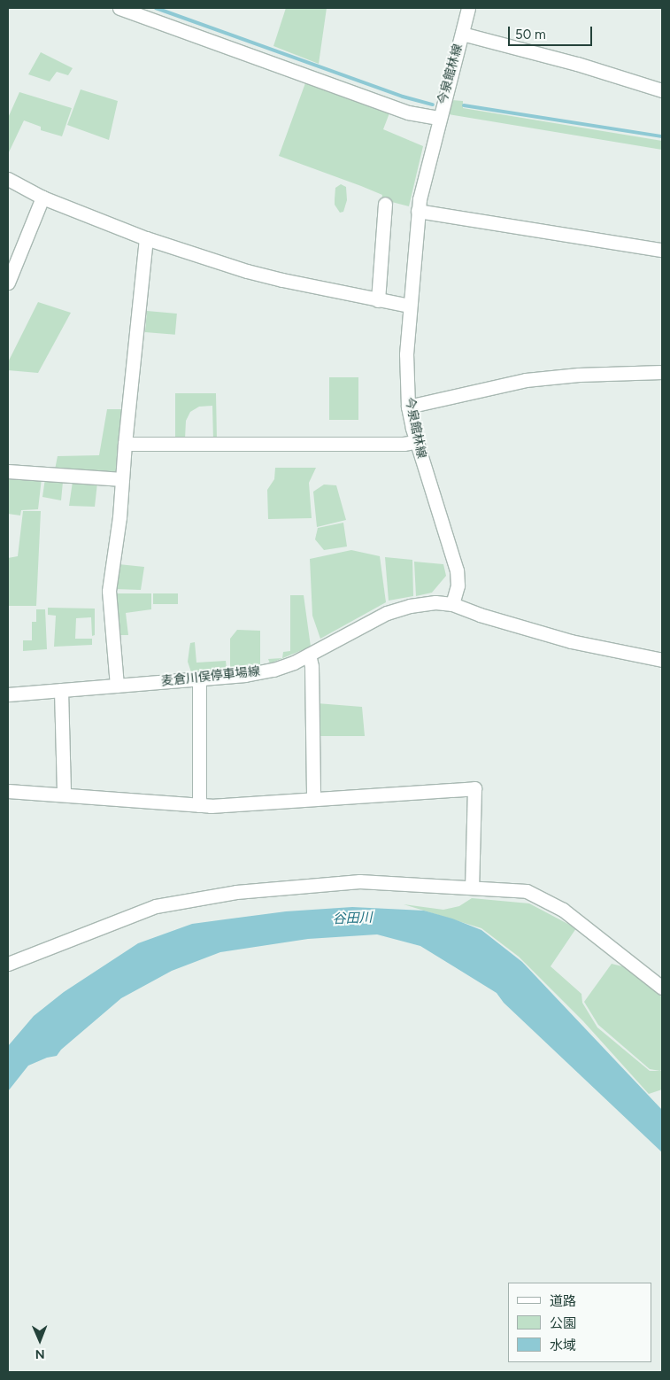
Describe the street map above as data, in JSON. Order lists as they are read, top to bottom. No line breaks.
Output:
{"streets":{"street":["今泉館林線","麦倉川俣停車場線"]},"crossings":[["今泉館林線","麦倉川俣停車場線"]],"water":["谷田川"],"legend":["道路","公園","水域"],"scale_bar":"50 m","north":"bottom"}
